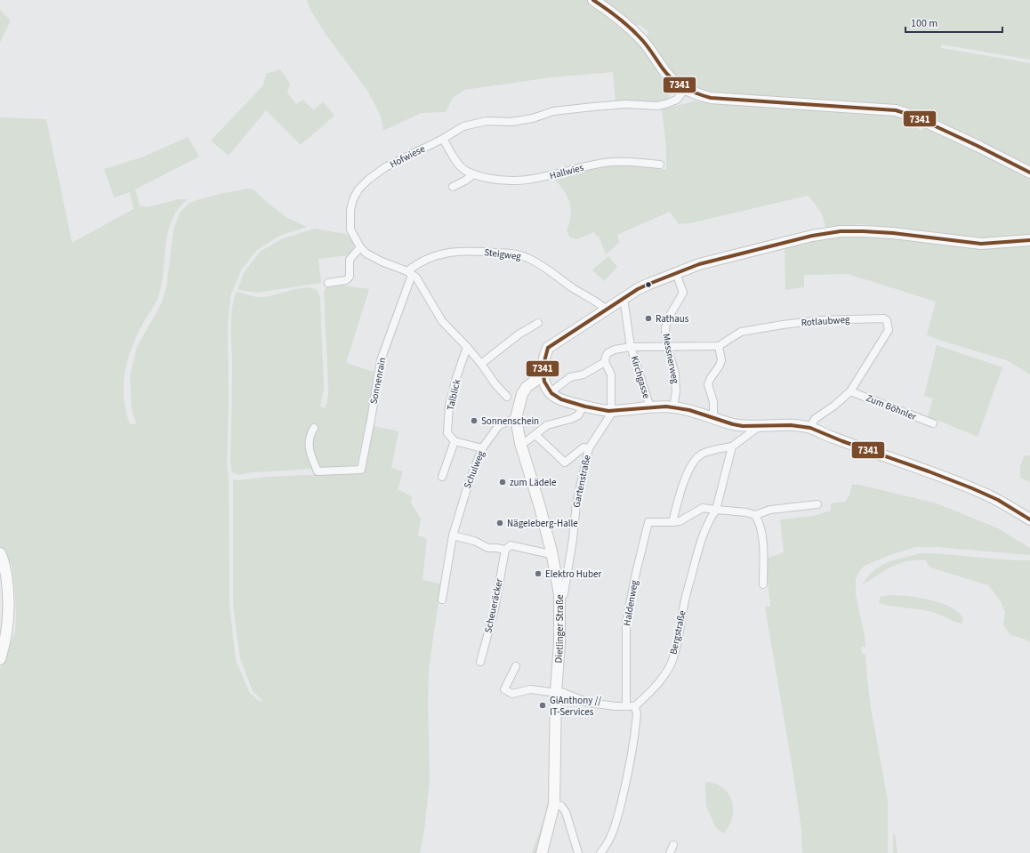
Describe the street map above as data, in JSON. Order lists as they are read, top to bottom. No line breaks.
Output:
{"streets":{"street":["Hofwiese","Hallwies","Steigweg","Rotlaubweg","Messnerweg","Kirchgasse","Sonnenrain","Talblick","Zum Böhnler","Schulweg","Gartenstraße","Haldenweg","Scheueräcker","Dietlinger Straße","Bergstraße"]},"crossings":[["Hofwiese","Hallwies"],["Hofwiese","Steigweg"],["Hofwiese","Sonnenrain"],["Steigweg","Sonnenrain"],["Rotlaubweg","Zum Böhnler"],["Schulweg","Dietlinger Straße"],["Gartenstraße","Dietlinger Straße"]],"places":["Rathaus","Sonnenschein","zum Lädele","Nägeleberg-Halle","Elektro Huber","GiAnthony // IT-Services"],"lines":["transit line 7341"],"scale_bar":"100 m"}
